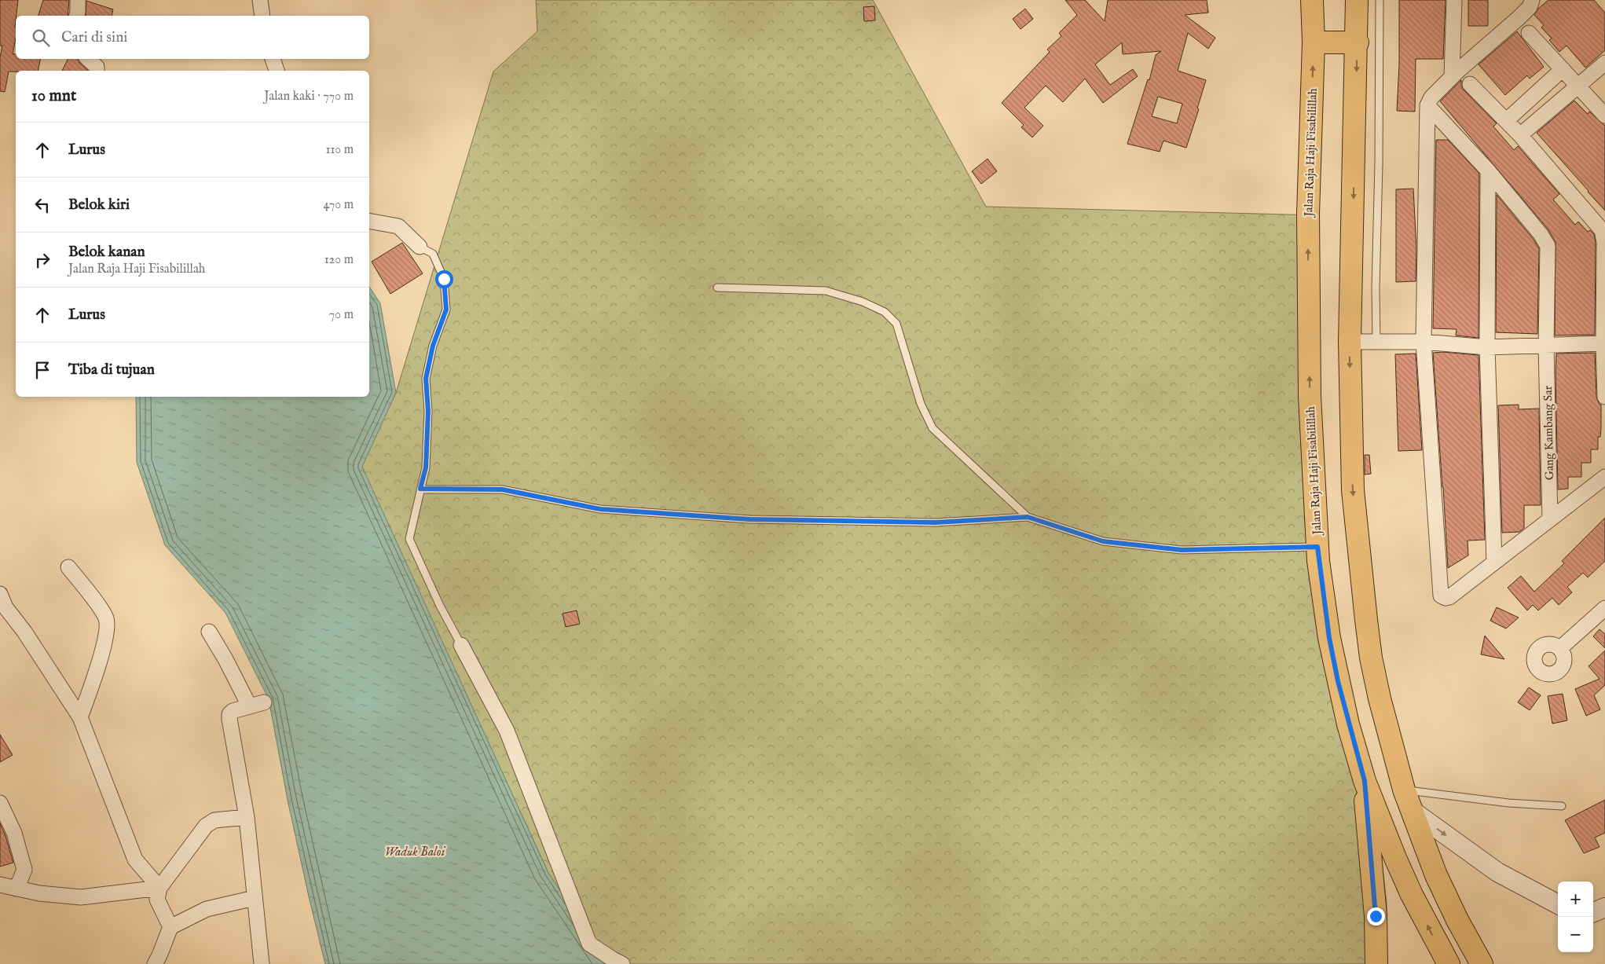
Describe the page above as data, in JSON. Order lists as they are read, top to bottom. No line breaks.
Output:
{"streets":{"main road":["Jalan Raja Haji Fisabilillah"],"street":["Gang Kambang Sar"]},"water":["Waduk Baloi"],"page":{"search":"Cari di sini","heading":["10 mnt","Jalan kaki · 770 m"],"list":[["Lurus","110 m"],["Belok kiri","470 m"],["Belok kanan","Jalan Raja Haji Fisabilillah","120 m"],["Lurus","70 m"],"Tiba di tujuan"],"map_buttons":["+","−"]}}
